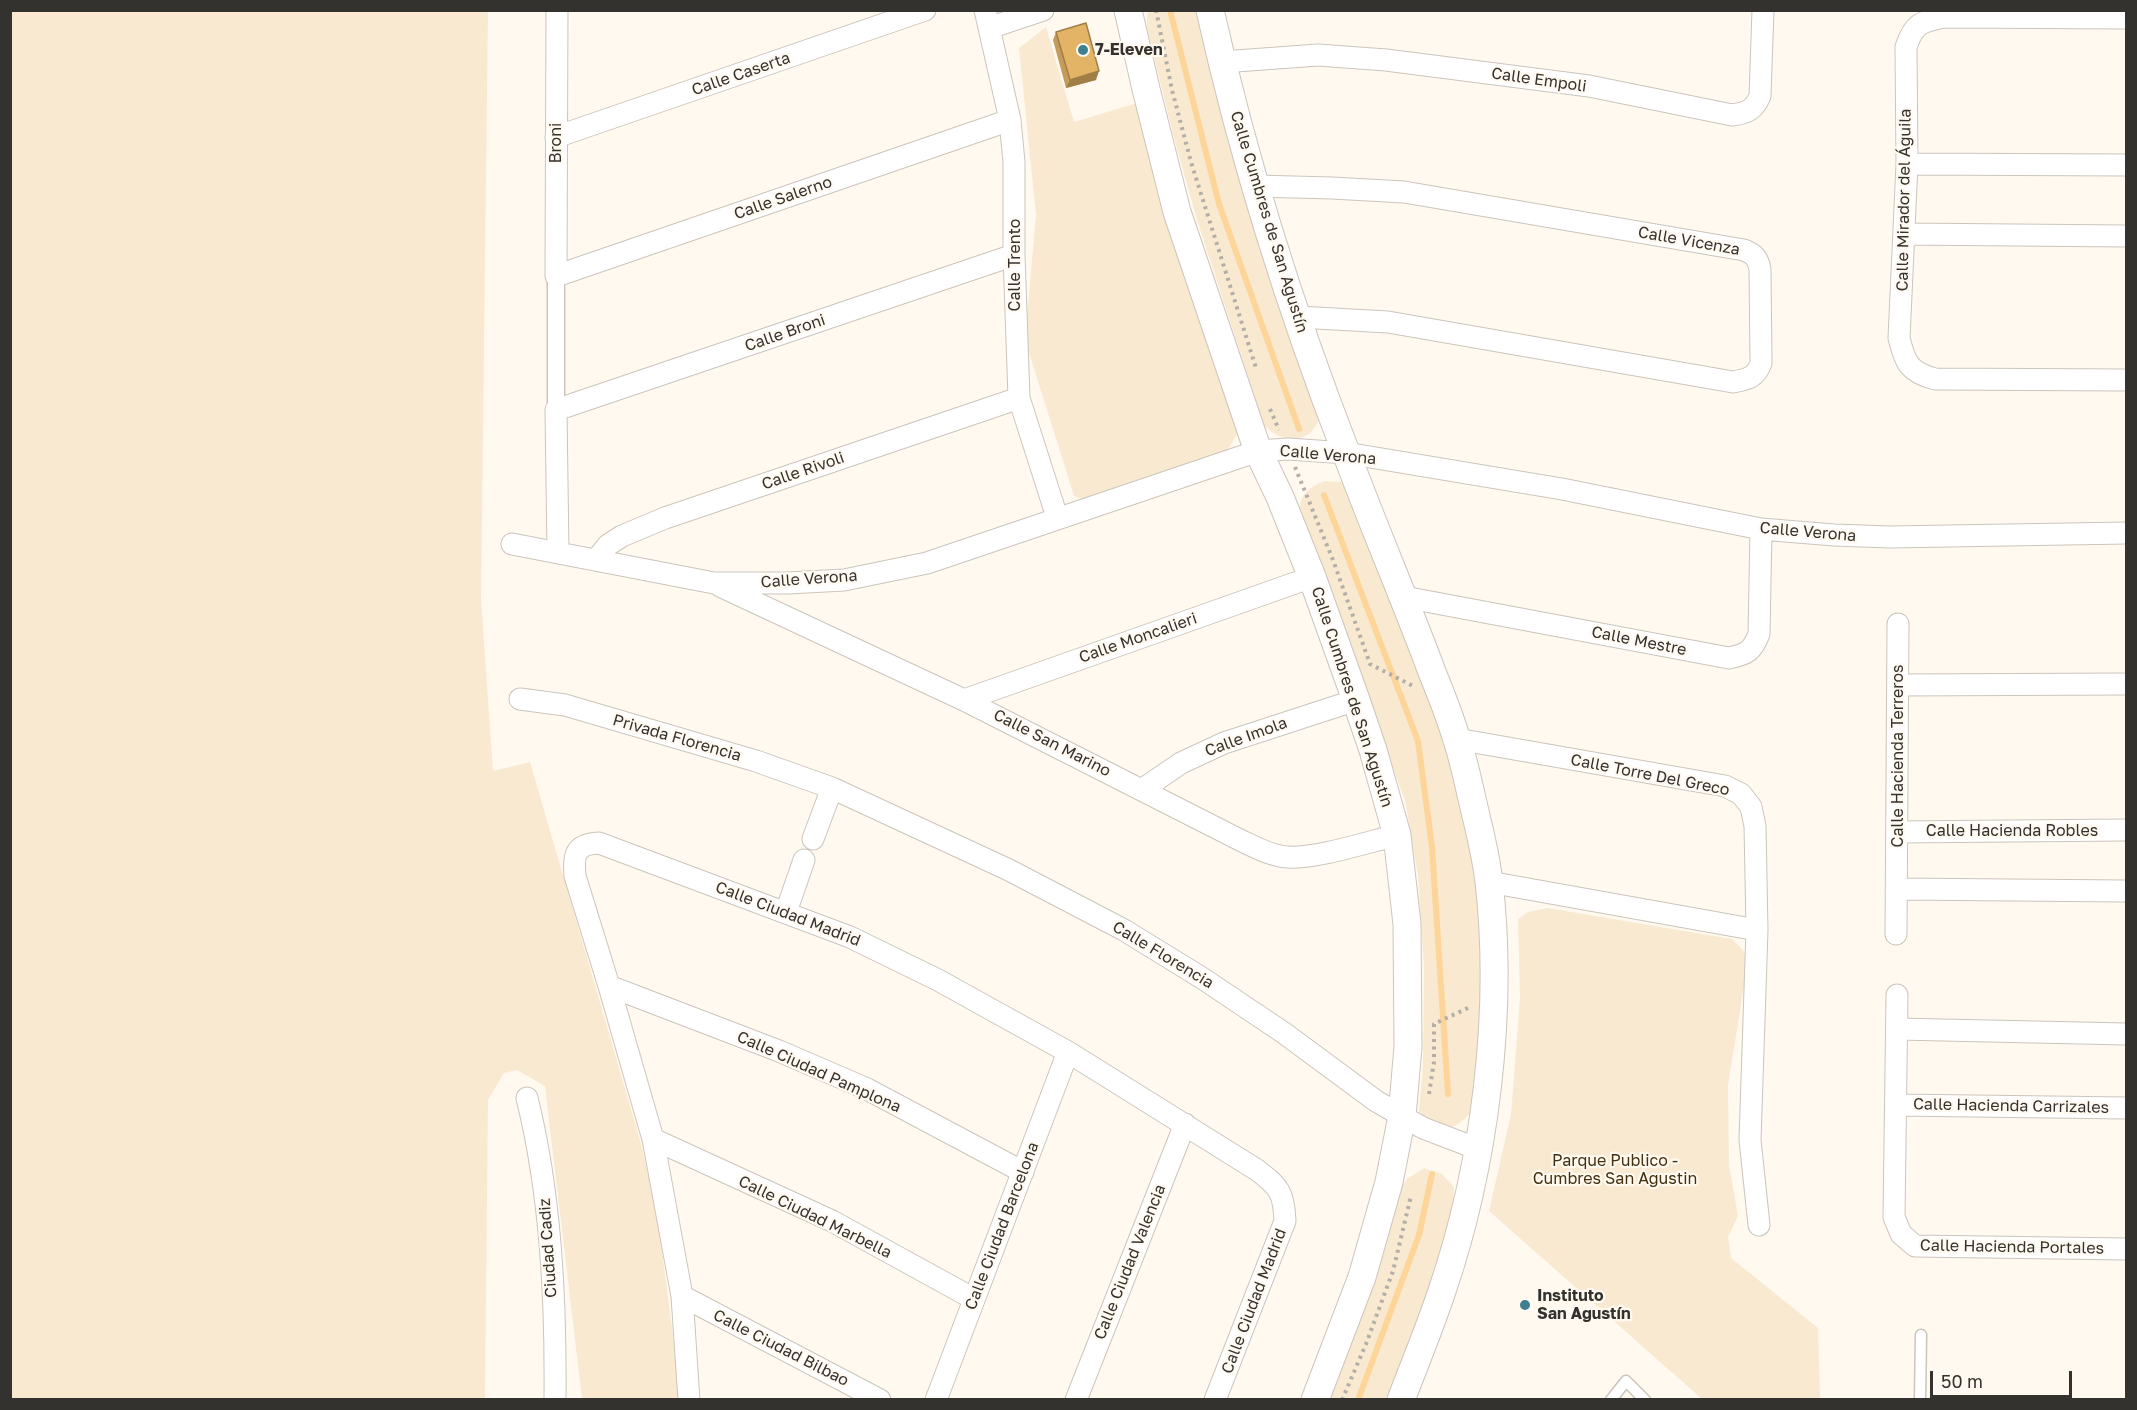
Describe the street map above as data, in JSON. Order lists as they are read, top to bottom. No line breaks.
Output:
{"streets":{"street":["Calle Caserta","Calle Empoli","Broni","Calle Salerno","Calle Mirador del Águila","Calle Cumbres de San Agustín","Calle Vicenza","Calle Trento","Calle Broni","Calle Verona","Calle Rivoli","Calle Moncalieri","Calle Mestre","Calle Imola","Privada Florencia","Calle San Marino","Calle Hacienda Terreros","Calle Torre Del Greco","Calle Hacienda Robles","Calle Ciudad Madrid","Calle Florencia","Calle Ciudad Pamplona","Calle Hacienda Carrizales","Calle Ciudad Marbella","Calle Ciudad Barcelona","Calle Hacienda Portales","Ciudad Cadiz","Calle Ciudad Valencia","Calle Ciudad Bilbao"]},"crossings":[["Calle Caserta","Broni"],["Calle Empoli","Calle Cumbres de San Agustín"],["Broni","Calle Salerno"],["Calle Salerno","Calle Trento"],["Calle Cumbres de San Agustín","Calle Vicenza"],["Calle Cumbres de San Agustín","Calle Verona"],["Calle Cumbres de San Agustín","Calle Moncalieri"],["Calle Cumbres de San Agustín","Calle Mestre"],["Calle Cumbres de San Agustín","Calle Imola"],["Calle Cumbres de San Agustín","Calle San Marino"],["Calle Cumbres de San Agustín","Calle Torre Del Greco"],["Calle Cumbres de San Agustín","Calle Florencia"],["Calle Trento","Calle Broni"],["Calle Trento","Calle Verona"],["Calle Trento","Calle Rivoli"],["Calle Verona","Calle Rivoli"],["Calle Verona","Calle Mestre"],["Calle Verona","Calle San Marino"],["Calle Moncalieri","Calle San Marino"],["Calle Imola","Calle San Marino"],["Privada Florencia","Calle Florencia"],["Calle Hacienda Terreros","Calle Hacienda Robles"],["Calle Ciudad Madrid","Calle Ciudad Pamplona"],["Calle Ciudad Madrid","Calle Ciudad Marbella"],["Calle Ciudad Madrid","Calle Ciudad Barcelona"],["Calle Ciudad Madrid","Calle Ciudad Valencia"],["Calle Ciudad Madrid","Calle Ciudad Bilbao"],["Calle Ciudad Pamplona","Calle Ciudad Barcelona"],["Calle Hacienda Carrizales","Calle Hacienda Portales"],["Calle Ciudad Marbella","Calle Ciudad Barcelona"]],"parks":["Parque Publico - Cumbres San Agustin"],"places":["7-Eleven","Instituto San Agustín"],"scale_bar":"50 m"}
